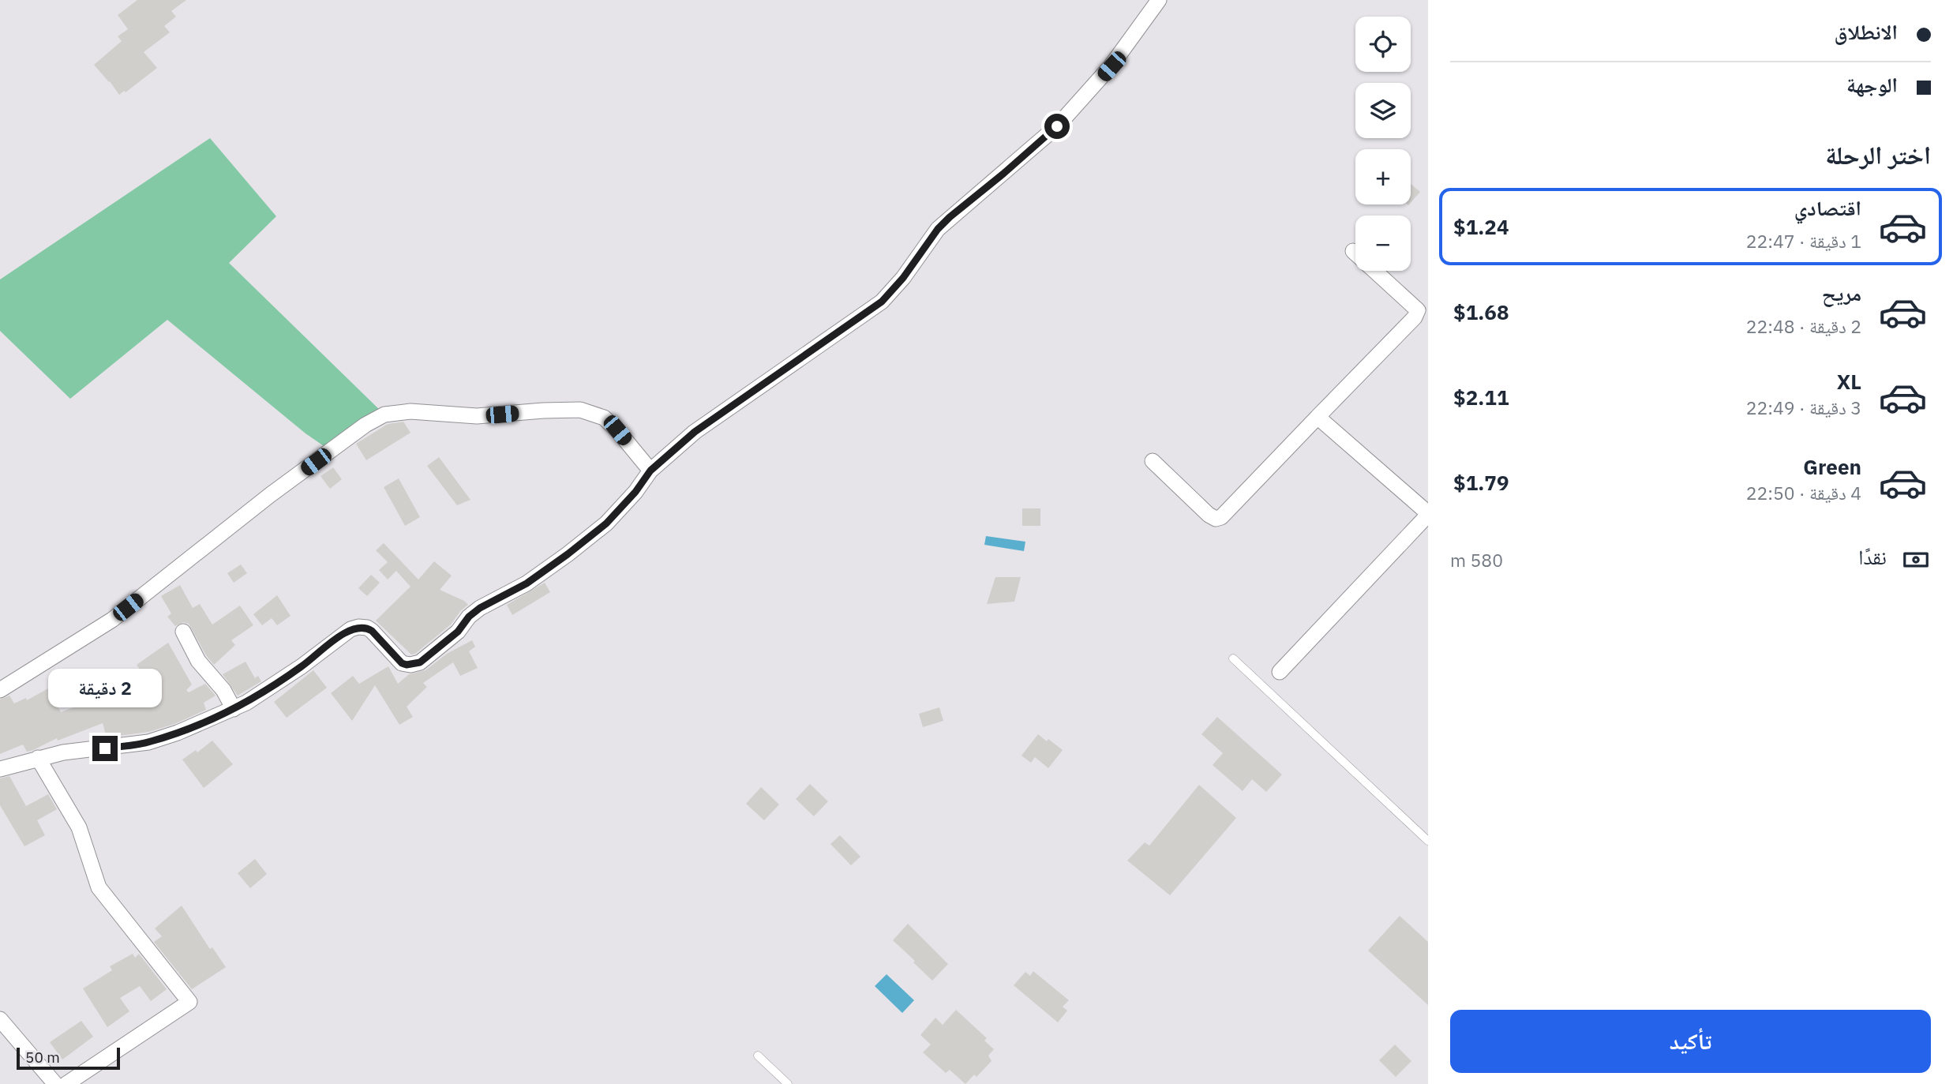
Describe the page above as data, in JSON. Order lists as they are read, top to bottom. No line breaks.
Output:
{"scale_bar":"50 m","page":{"banner":["الانطلاق","الوجهة"],"map_buttons":["+","−"],"heading":"اختر الرحلة","list":[{"name":"اقتصادي","note":"1 دقيقة · 22:47","value":"$1.24"},{"name":"مريح","note":"2 دقيقة · 22:48","value":"$1.68"},{"name":"XL","note":"3 دقيقة · 22:49","value":"$2.11"},{"name":"Green","note":"4 دقيقة · 22:50","value":"$1.79"}],"pay":["نقدًا","580 m"],"bubble":"2 دقيقة","buttons":"تأكيد","scale":"50 m"}}
